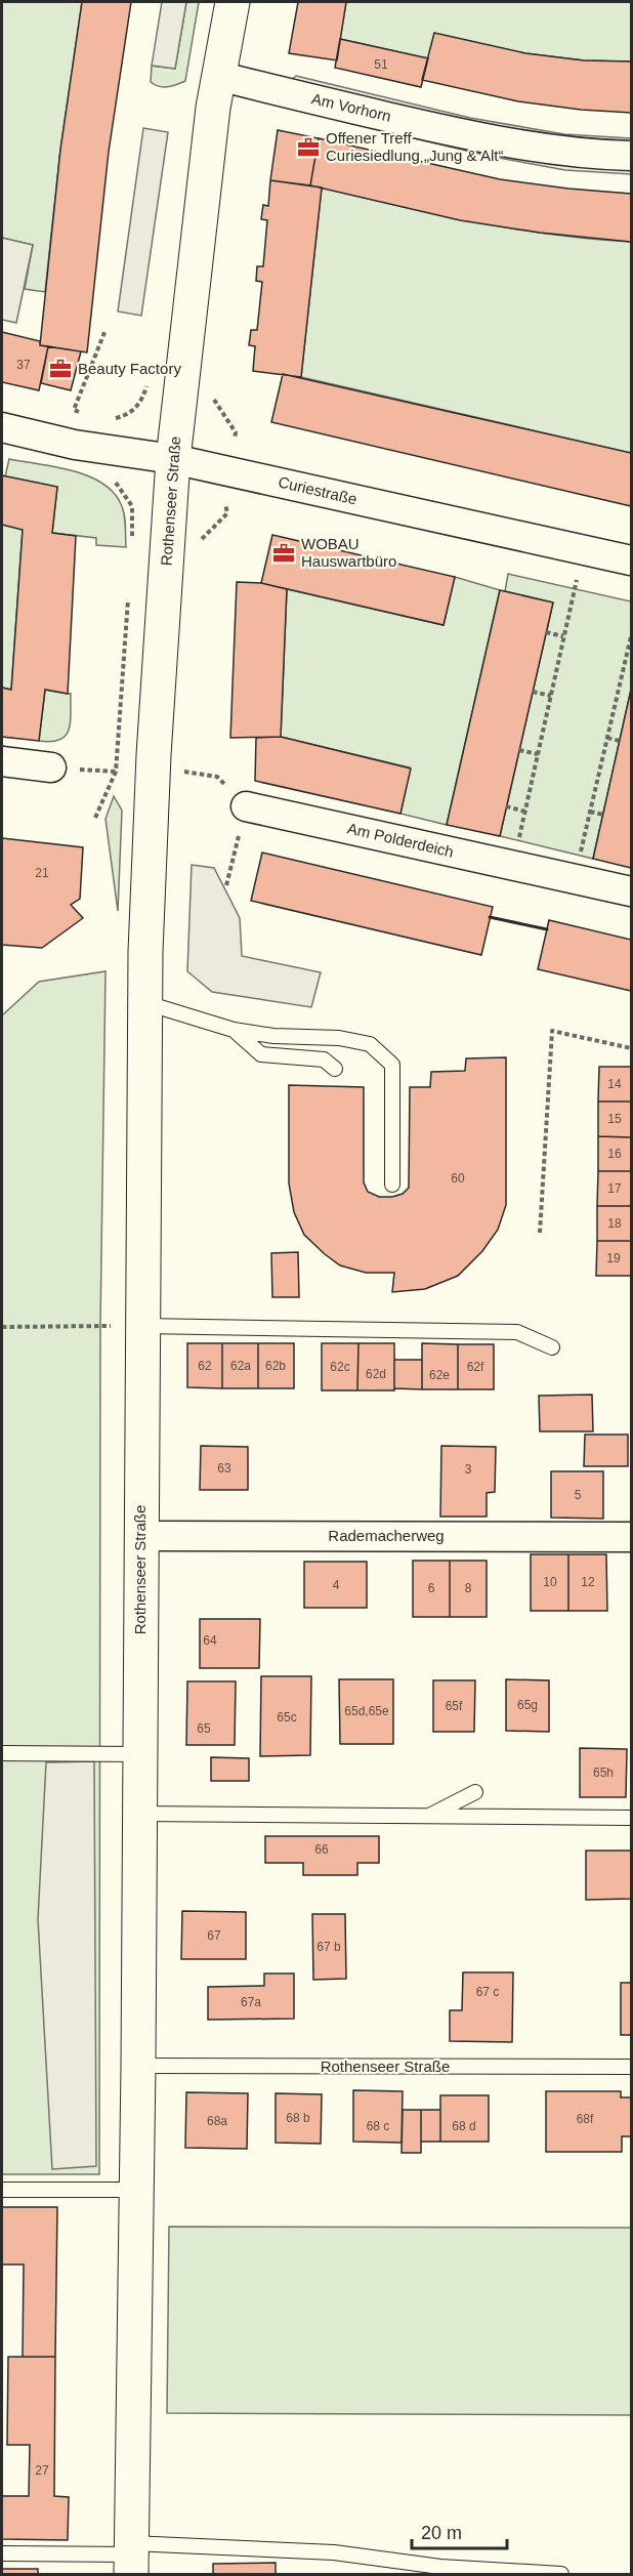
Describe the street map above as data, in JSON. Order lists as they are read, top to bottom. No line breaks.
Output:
{"streets":{"street":["Am Vorhorn","Curiestraße","Rothenseer Straße","Am Polderdeich","Rademacherweg"]},"crossings":[["Am Vorhorn","Rothenseer Straße"],["Curiestraße","Rothenseer Straße"],["Rothenseer Straße","Rademacherweg"]],"places":{"office":["Offener Treff Curiesiedlung „Jung & Alt“","Beauty Factory","WOBAU Hauswartbüro"]},"house_numbers":["51","37","21","14","15","16","60","17","18","19","62","62a","62b","62c","62f","62d","62e","63","3","5","10","12","4","6","8","64","65g","65f","65d,65e","65c","65","65h","66","67","67 b","67 c","67a","68 b","68f","68a","68 c","68 d","27"],"scale_bar":"20 m"}
